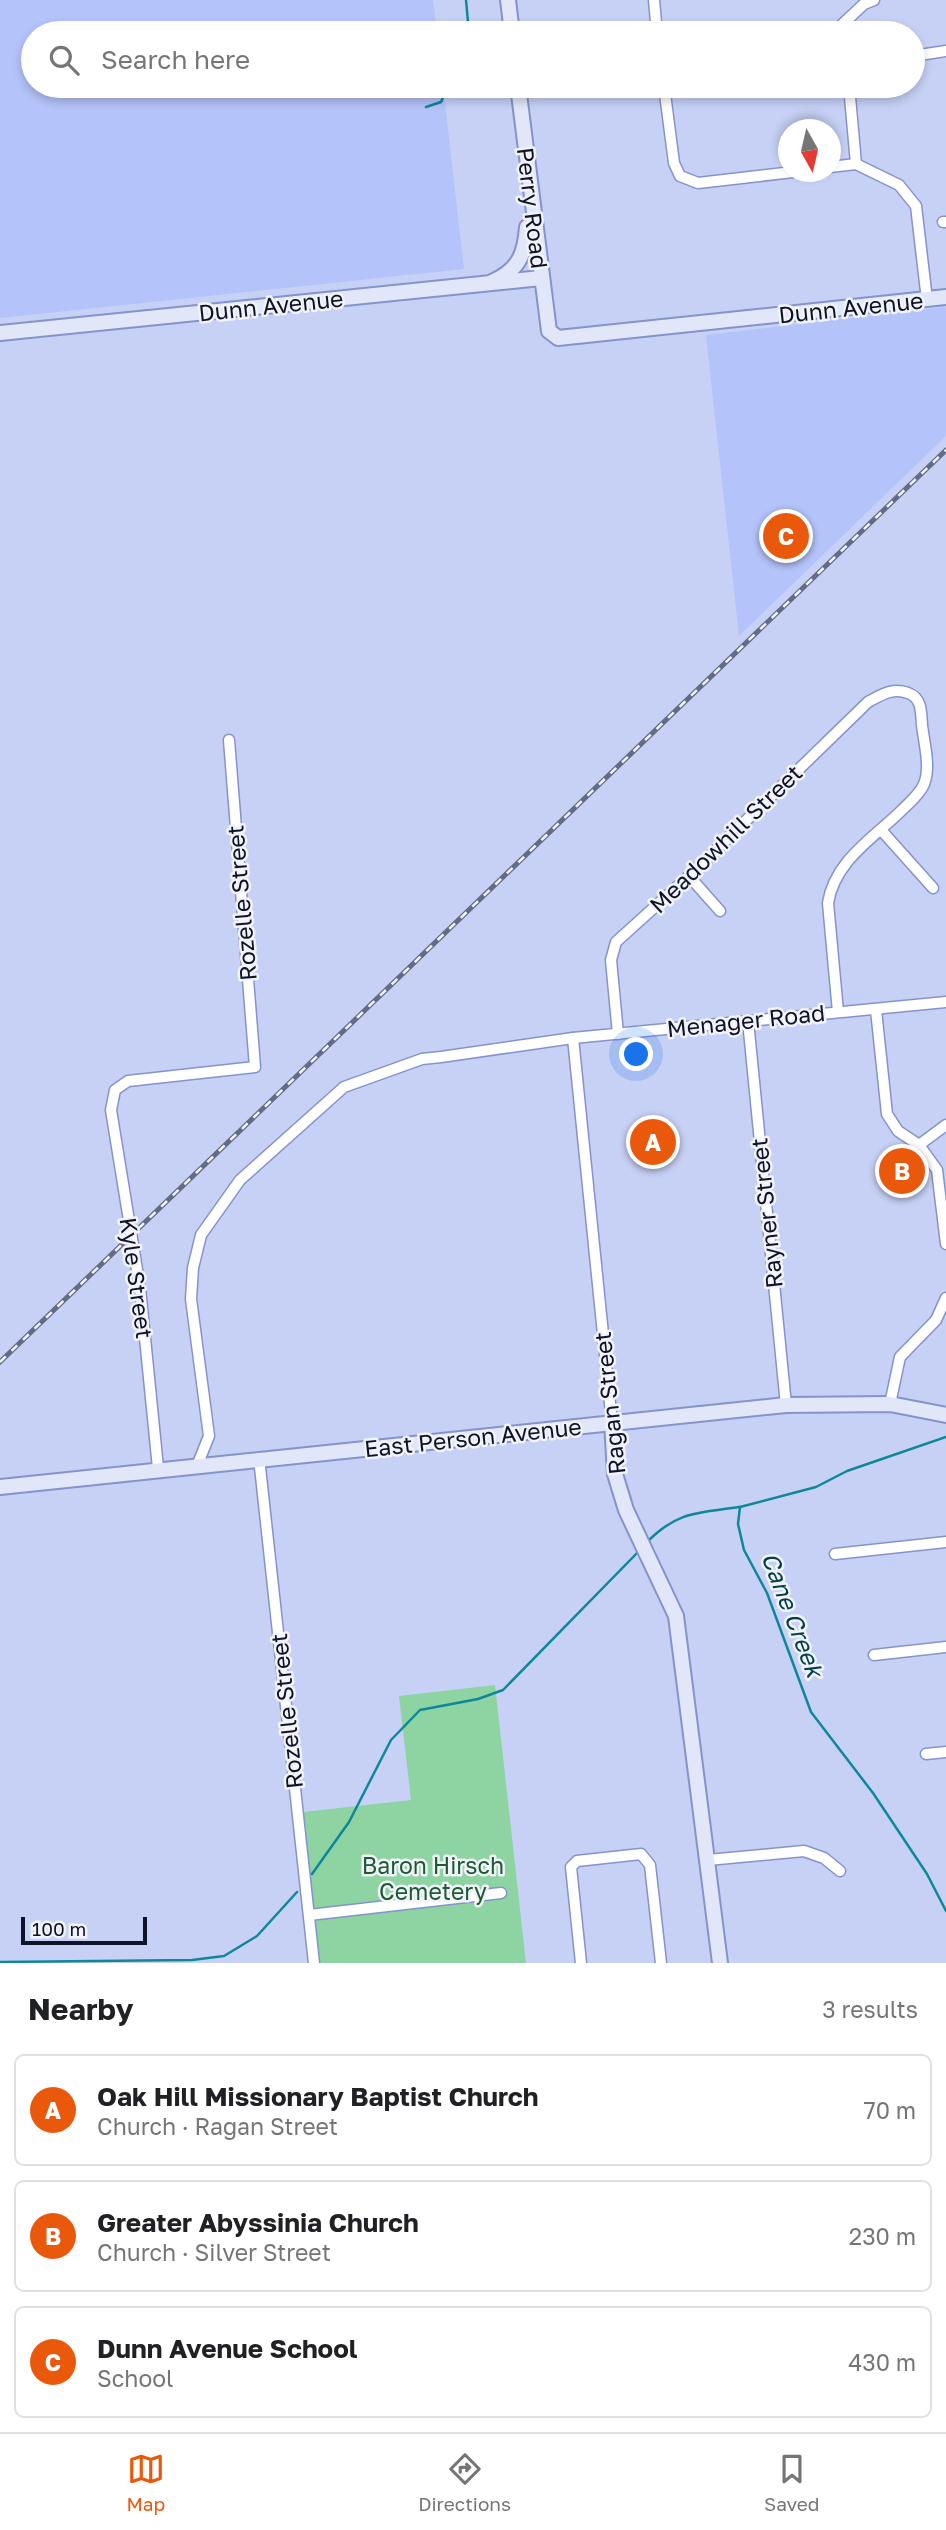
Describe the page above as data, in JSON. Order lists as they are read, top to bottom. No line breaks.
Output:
{"streets":{"main road":["Perry Road","Dunn Avenue","Ragan Street","East Person Avenue"],"street":["Meadowhill Street","Rozelle Street","Menager Road","Rayner Street","Kyle Street"]},"crossings":[["Perry Road","Dunn Avenue"],["Meadowhill Street","Menager Road"],["Rozelle Street","Kyle Street"],["Rozelle Street","East Person Avenue"],["Menager Road","Rayner Street"],["Menager Road","Ragan Street"],["Menager Road","East Person Avenue"],["Rayner Street","East Person Avenue"],["Kyle Street","East Person Avenue"],["Ragan Street","East Person Avenue"]],"water":["Cane Creek"],"parks":["Baron Hirsch Cemetery"],"scale_bar":"100 m","north":"bottom","page":{"search":"Search here","pins":["C","A","B"],"scale":"100 m","heading":["Nearby","3 results"],"list":[{"mark":"A","name":"Oak Hill Missionary Baptist Church","note":"Church · Ragan Street","value":"70 m"},{"mark":"B","name":"Greater Abyssinia Church","note":"Church · Silver Street","value":"230 m"},{"mark":"C","name":"Dunn Avenue School","note":"School","value":"430 m"}],"nav":["Map","Directions","Saved"]}}
